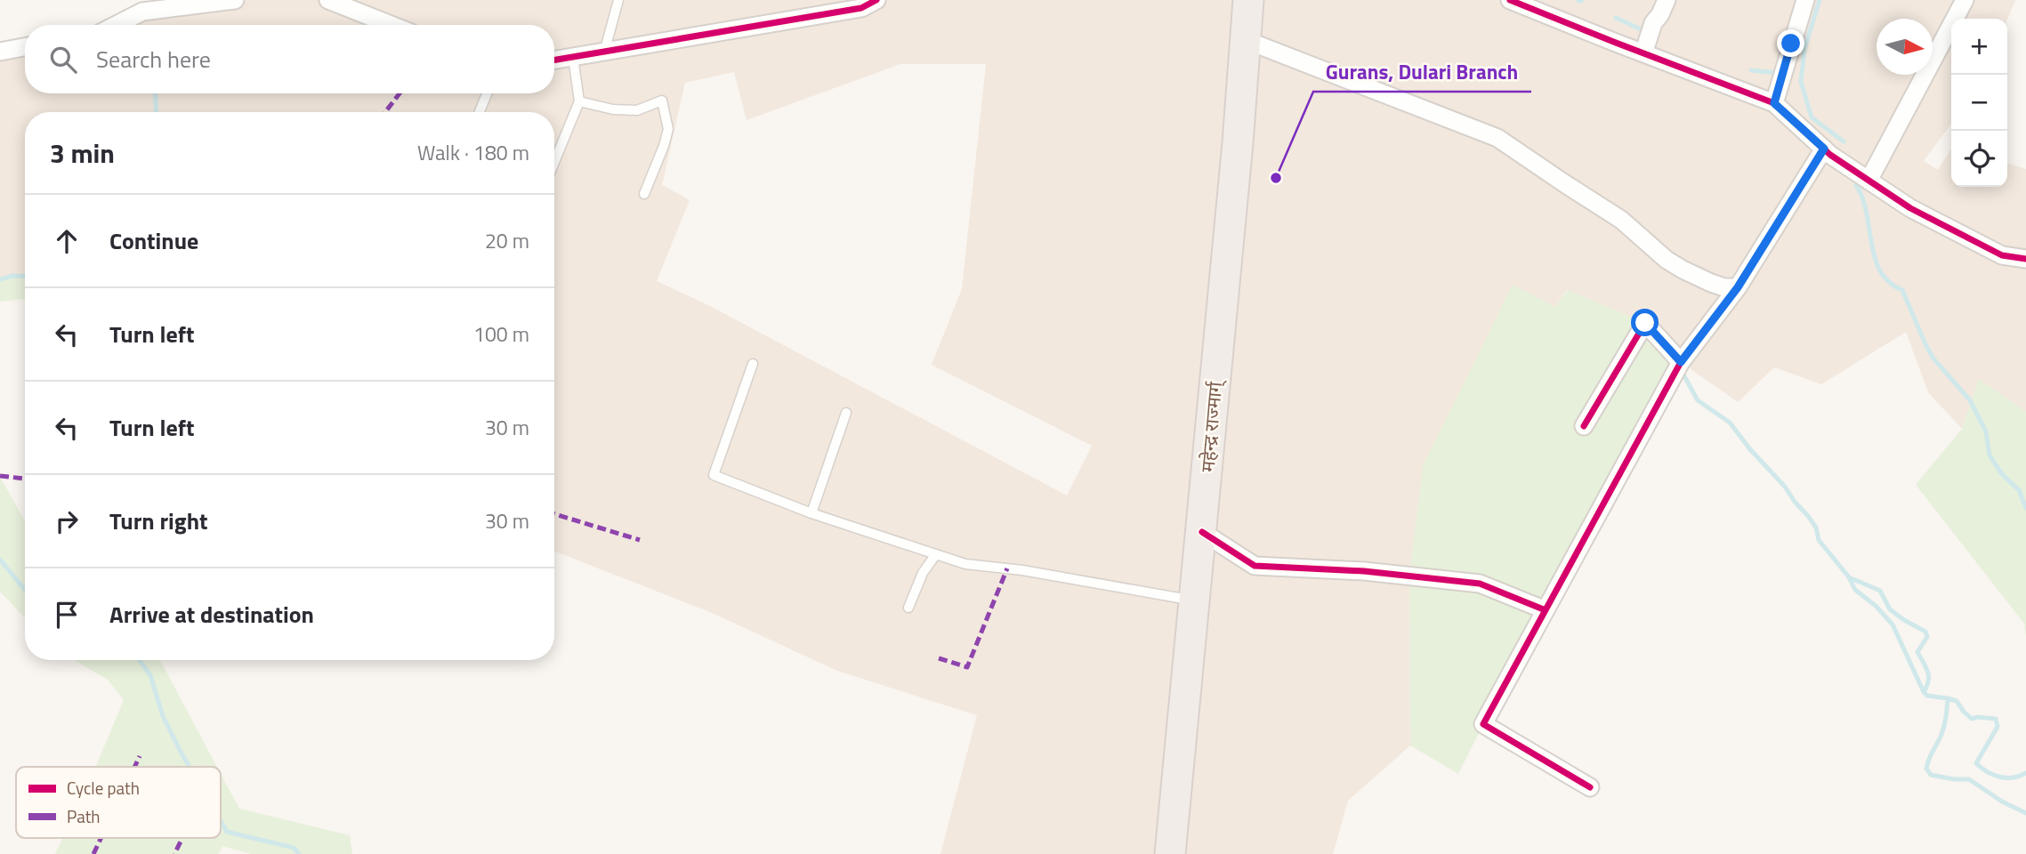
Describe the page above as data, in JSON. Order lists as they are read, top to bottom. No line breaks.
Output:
{"streets":{"highway":["महेन्द्र राज्मार्ग्"]},"places":["Gurans, Dulari Branch"],"legend":["Cycle path","Path"],"north":"right","page":{"map_buttons":["+","−"],"search":"Search here","heading":["3 min","Walk · 180 m"],"list":[["Continue","20 m"],["Turn left","100 m"],["Turn left","30 m"],["Turn right","30 m"],"Arrive at destination"]}}
